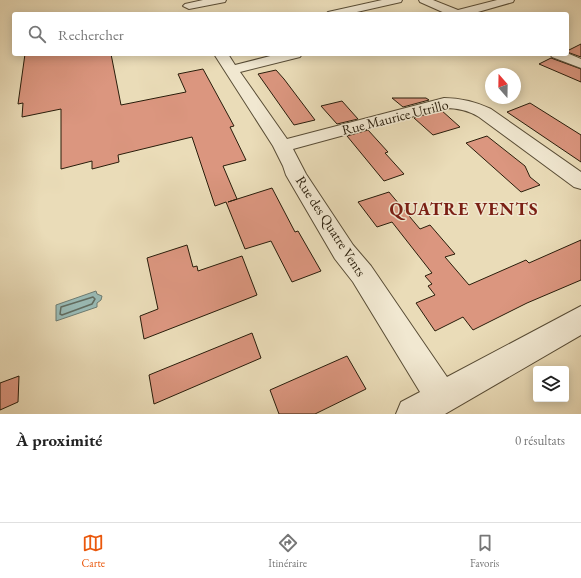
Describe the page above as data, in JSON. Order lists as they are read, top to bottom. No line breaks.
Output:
{"streets":{"street":["Rue Maurice Utrillo","Rue des Quatre Vents"]},"crossings":[["Rue Maurice Utrillo","Rue des Quatre Vents"]],"districts":["QUATRE VENTS"],"north":"top","page":{"search":"Rechercher","heading":["À proximité","0 résultats"],"nav":["Carte","Itinéraire","Favoris"]}}
